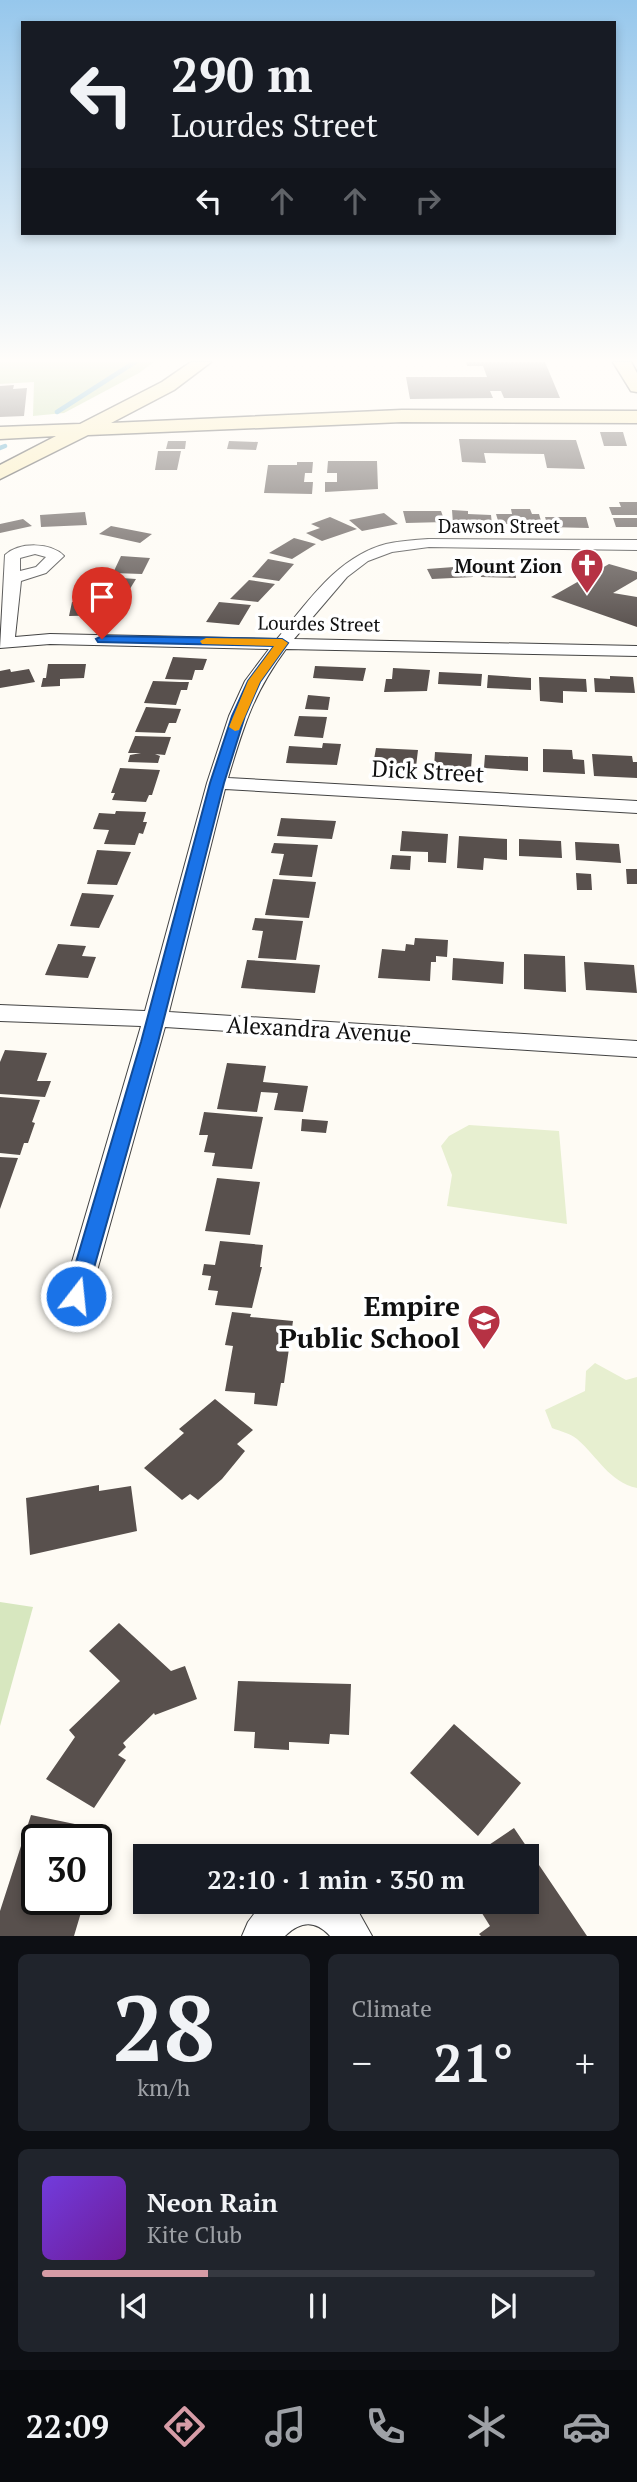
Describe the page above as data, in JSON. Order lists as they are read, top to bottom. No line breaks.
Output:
{"streets":{"street":["Dawson Street","Lourdes Street","Dick Street","Alexandra Avenue"]},"places":{"church":["Mount Zion"],"school or university":["Empire Public School"]},"page":{"turn":["290 m","Lourdes Street"],"limit":"30","trip":"22:10 · 1 min · 350 m","tile":[["28","km/h"],"Climate"],"heat":["−","21°","+"],"song":["Neon Rain","Kite Club"],"tabs":"22:09"}}
